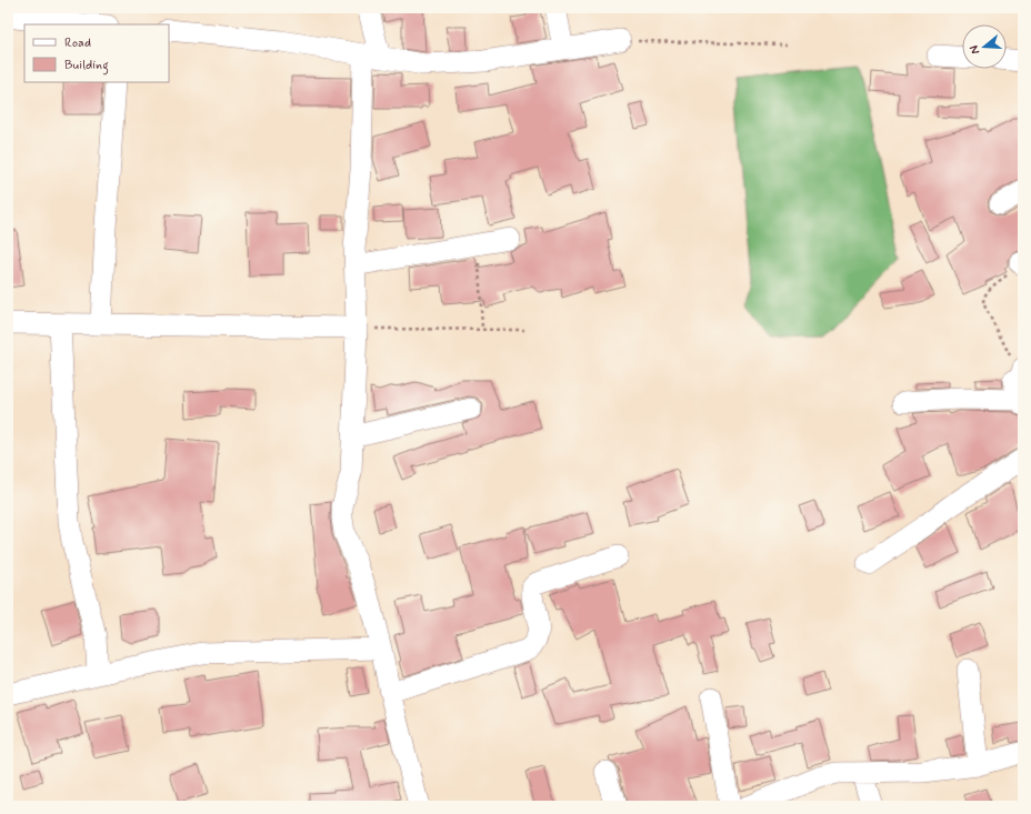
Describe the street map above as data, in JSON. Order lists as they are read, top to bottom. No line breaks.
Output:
{"legend":["Road","Building"],"north":"left"}
